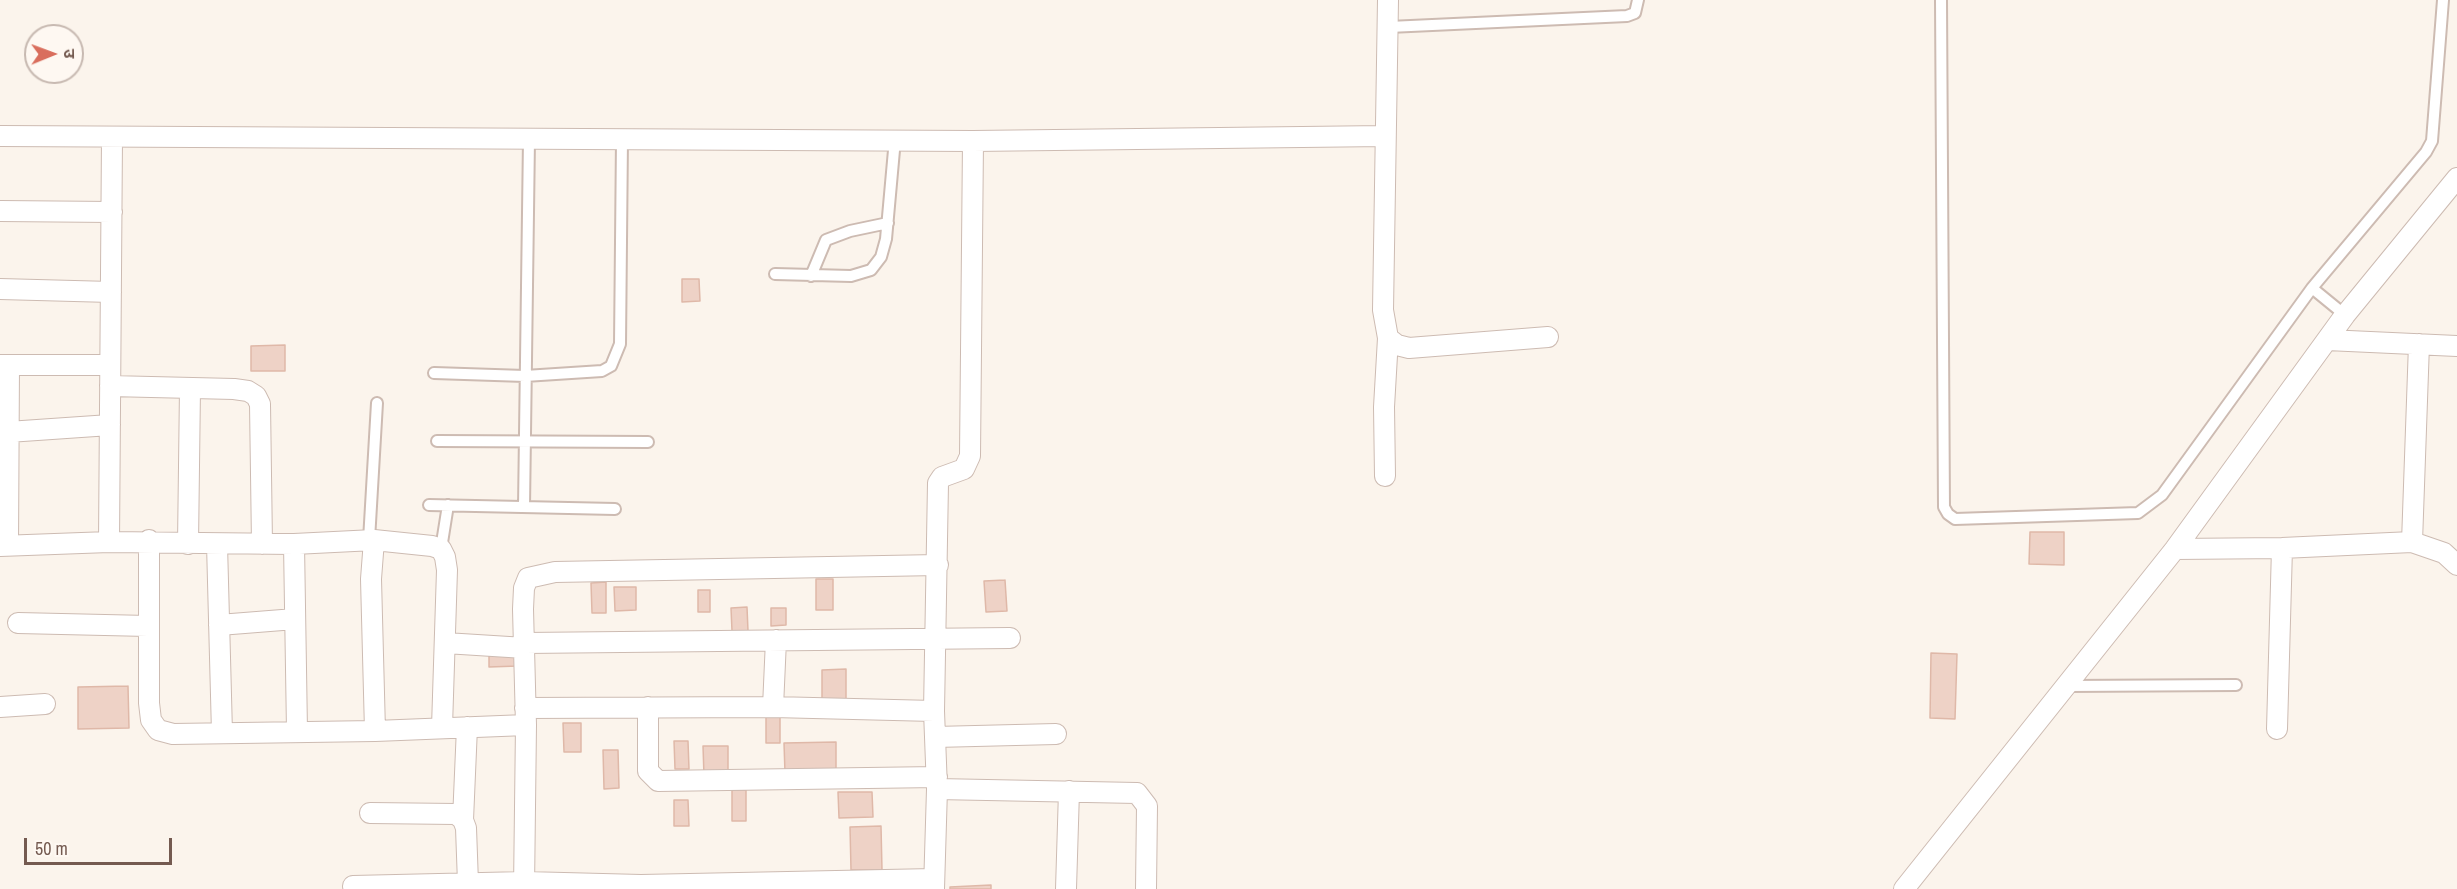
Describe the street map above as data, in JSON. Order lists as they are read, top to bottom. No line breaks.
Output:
{"scale_bar":"50 m","north":"right"}
